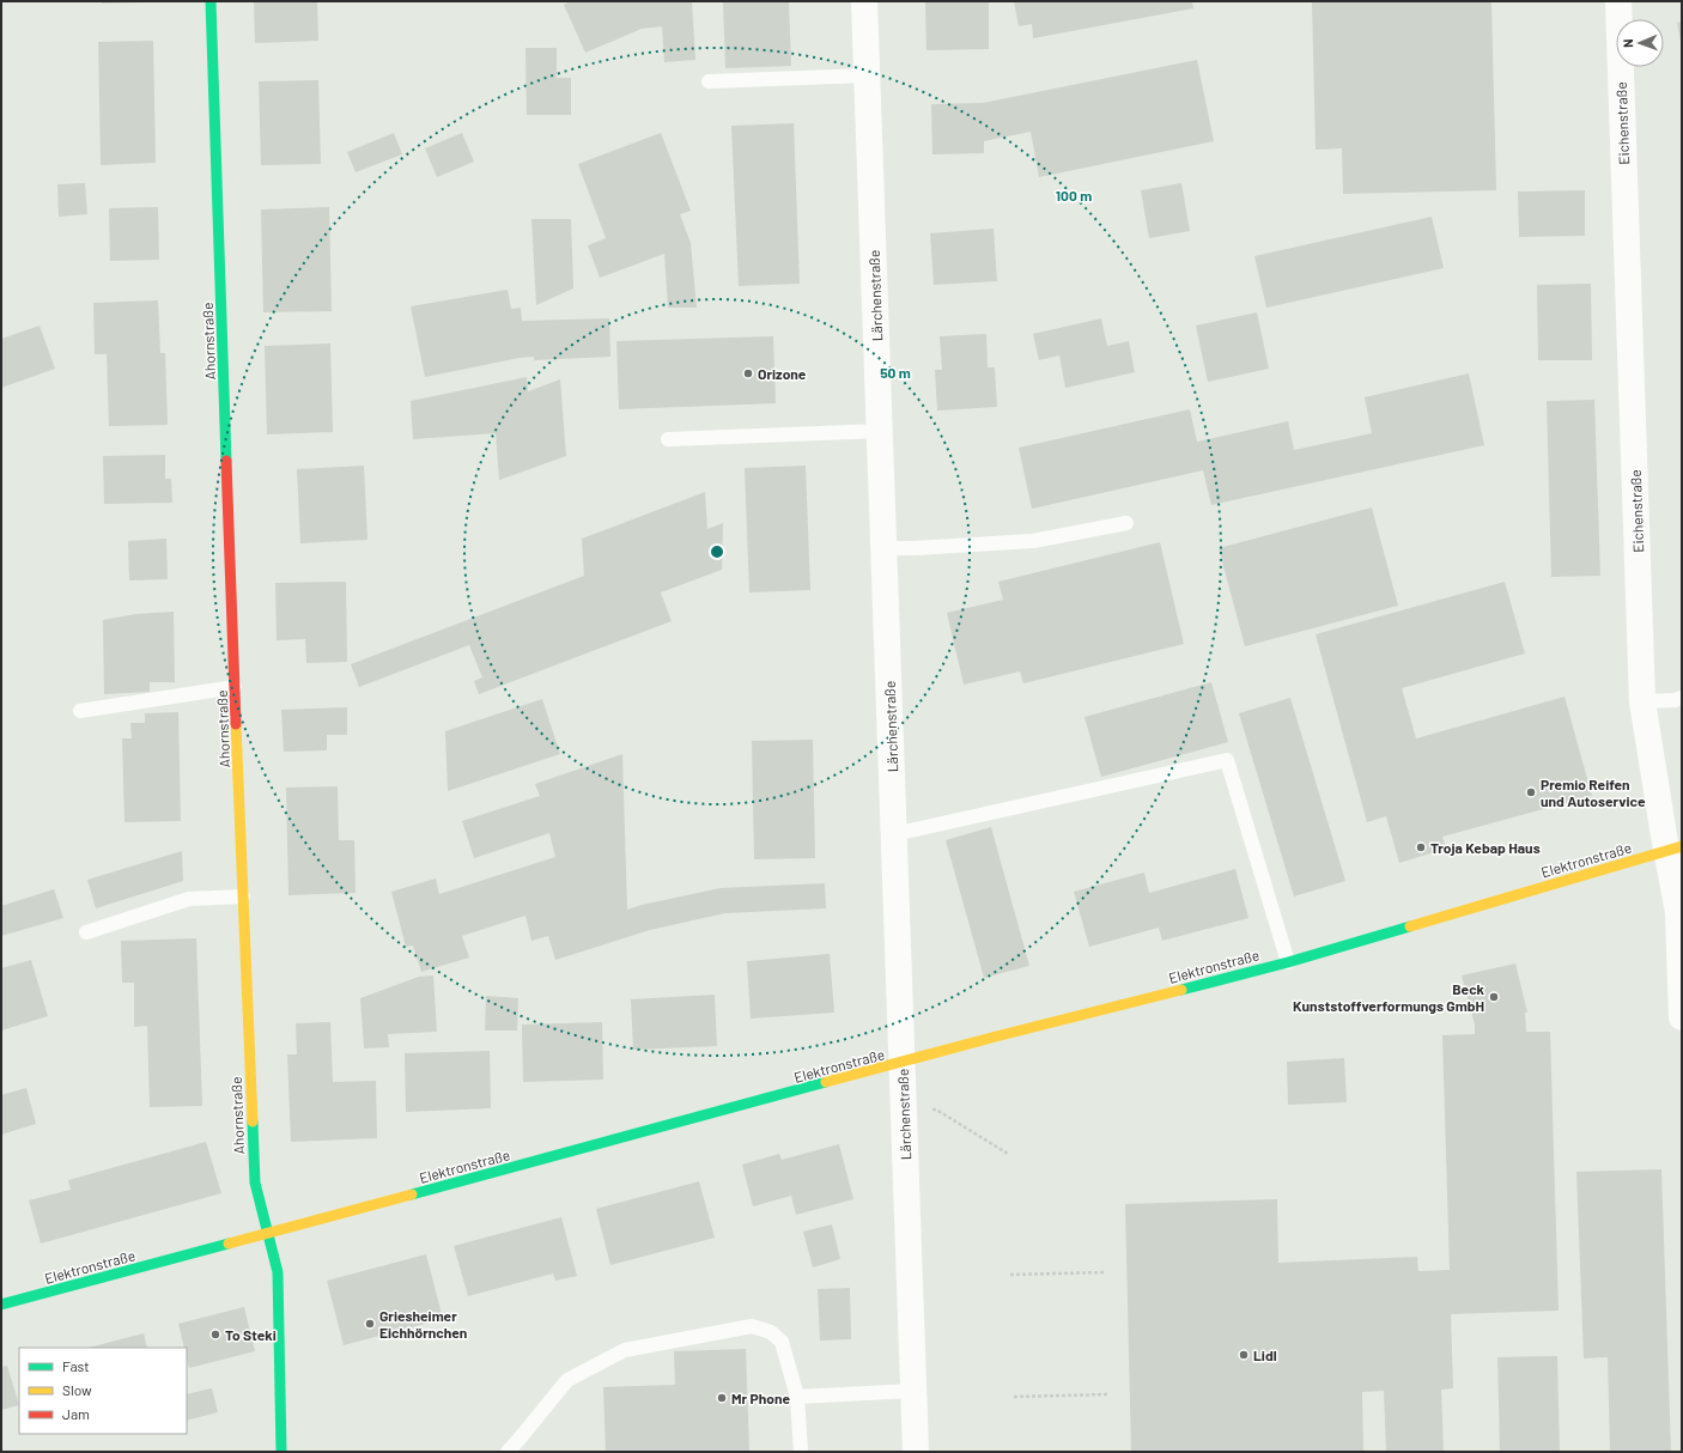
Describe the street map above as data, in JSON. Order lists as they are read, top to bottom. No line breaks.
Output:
{"streets":{"street":["Eichenstraße","Lärchenstraße","Ahornstraße","Elektronstraße"]},"crossings":[["Eichenstraße","Elektronstraße"],["Lärchenstraße","Elektronstraße"],["Ahornstraße","Elektronstraße"]],"places":["Orizone","Premio Reifen und Autoservice","Troja Kebap Haus","Beck Kunststoffverformungs GmbH","Griesheimer Eichhörnchen","To Steki","Lidl","Mr Phone"],"legend":["Fast","Slow","Jam"],"north":"left","rings":["100 m","50 m"]}
